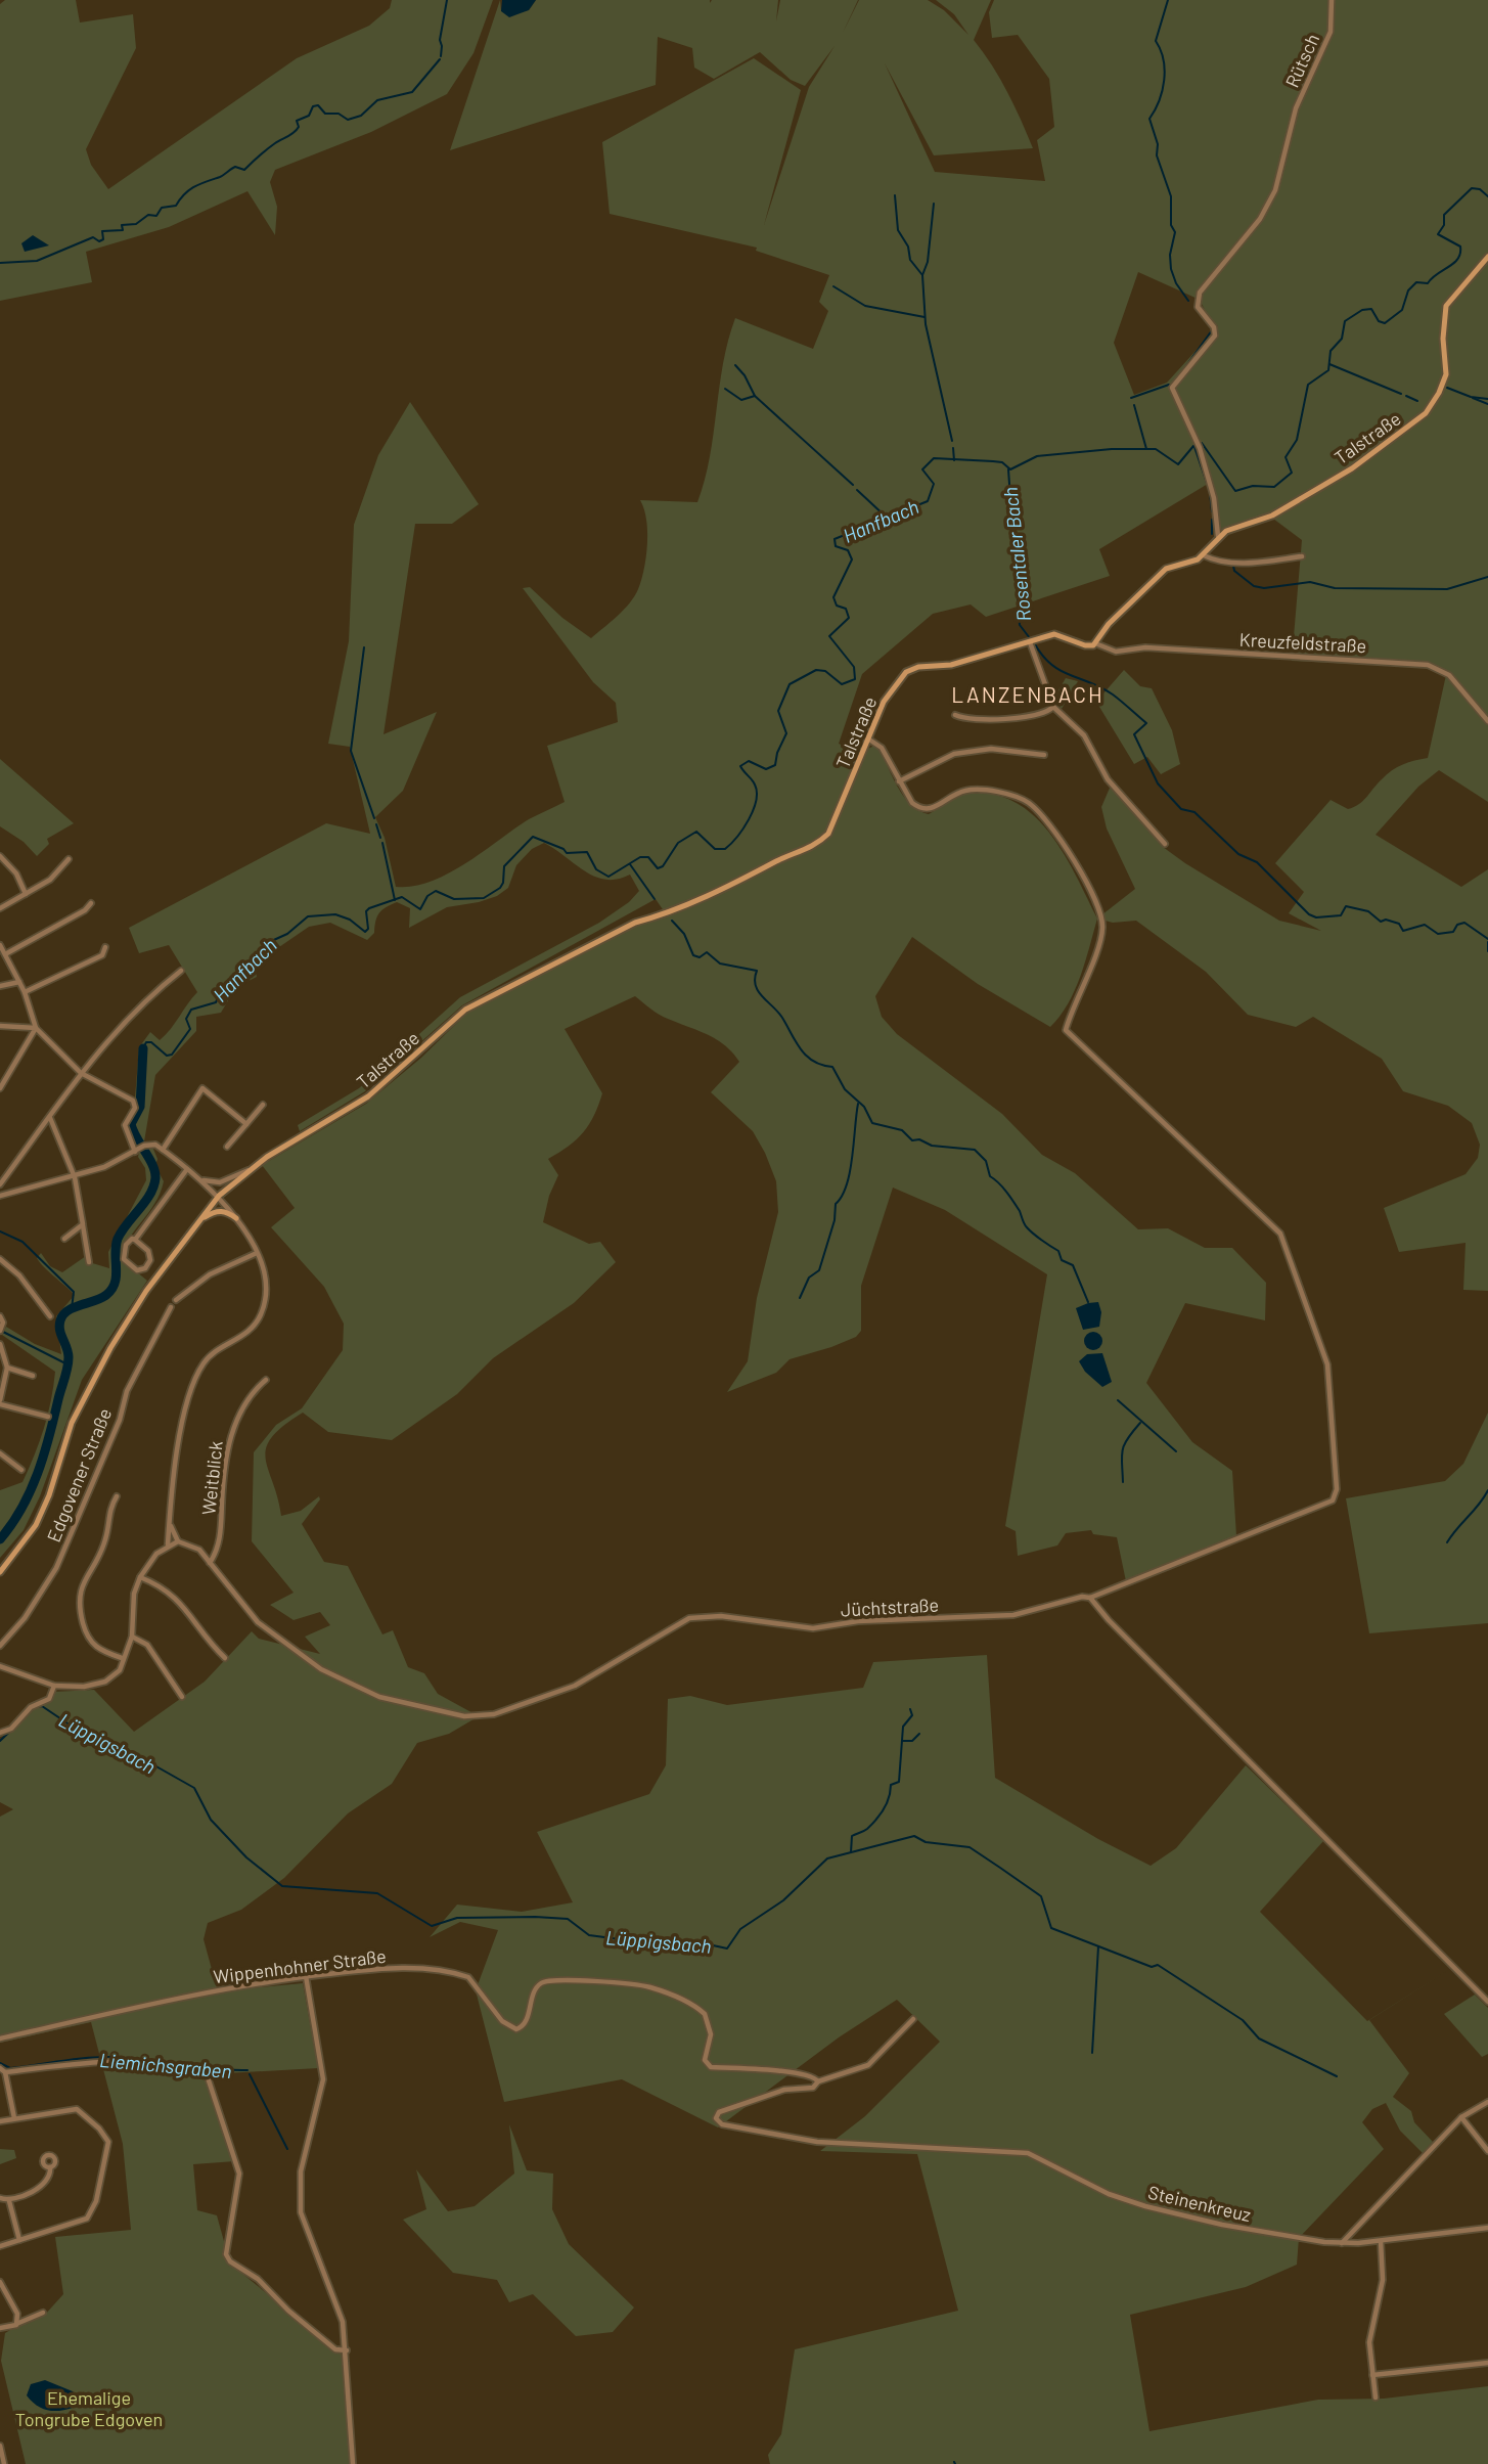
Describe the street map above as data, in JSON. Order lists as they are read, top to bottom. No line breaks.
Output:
{"streets":{"main road":["Talstraße"],"street":["Rütsch","Kreuzfeldstraße","Edgovener Straße","Weitblick","Jüchtstraße","Wippenhohner Straße","Steinenkreuz"]},"crossings":[["Rütsch","Talstraße"],["Talstraße","Kreuzfeldstraße"],["Weitblick","Jüchtstraße"],["Wippenhohner Straße","Steinenkreuz"]],"districts":["LANZENBACH"],"water":["Hanfbach","Rosentaler Bach","Lüppigsbach","Liemichsgraben"],"parks":["Ehemalige Tongrube Edgoven"]}
